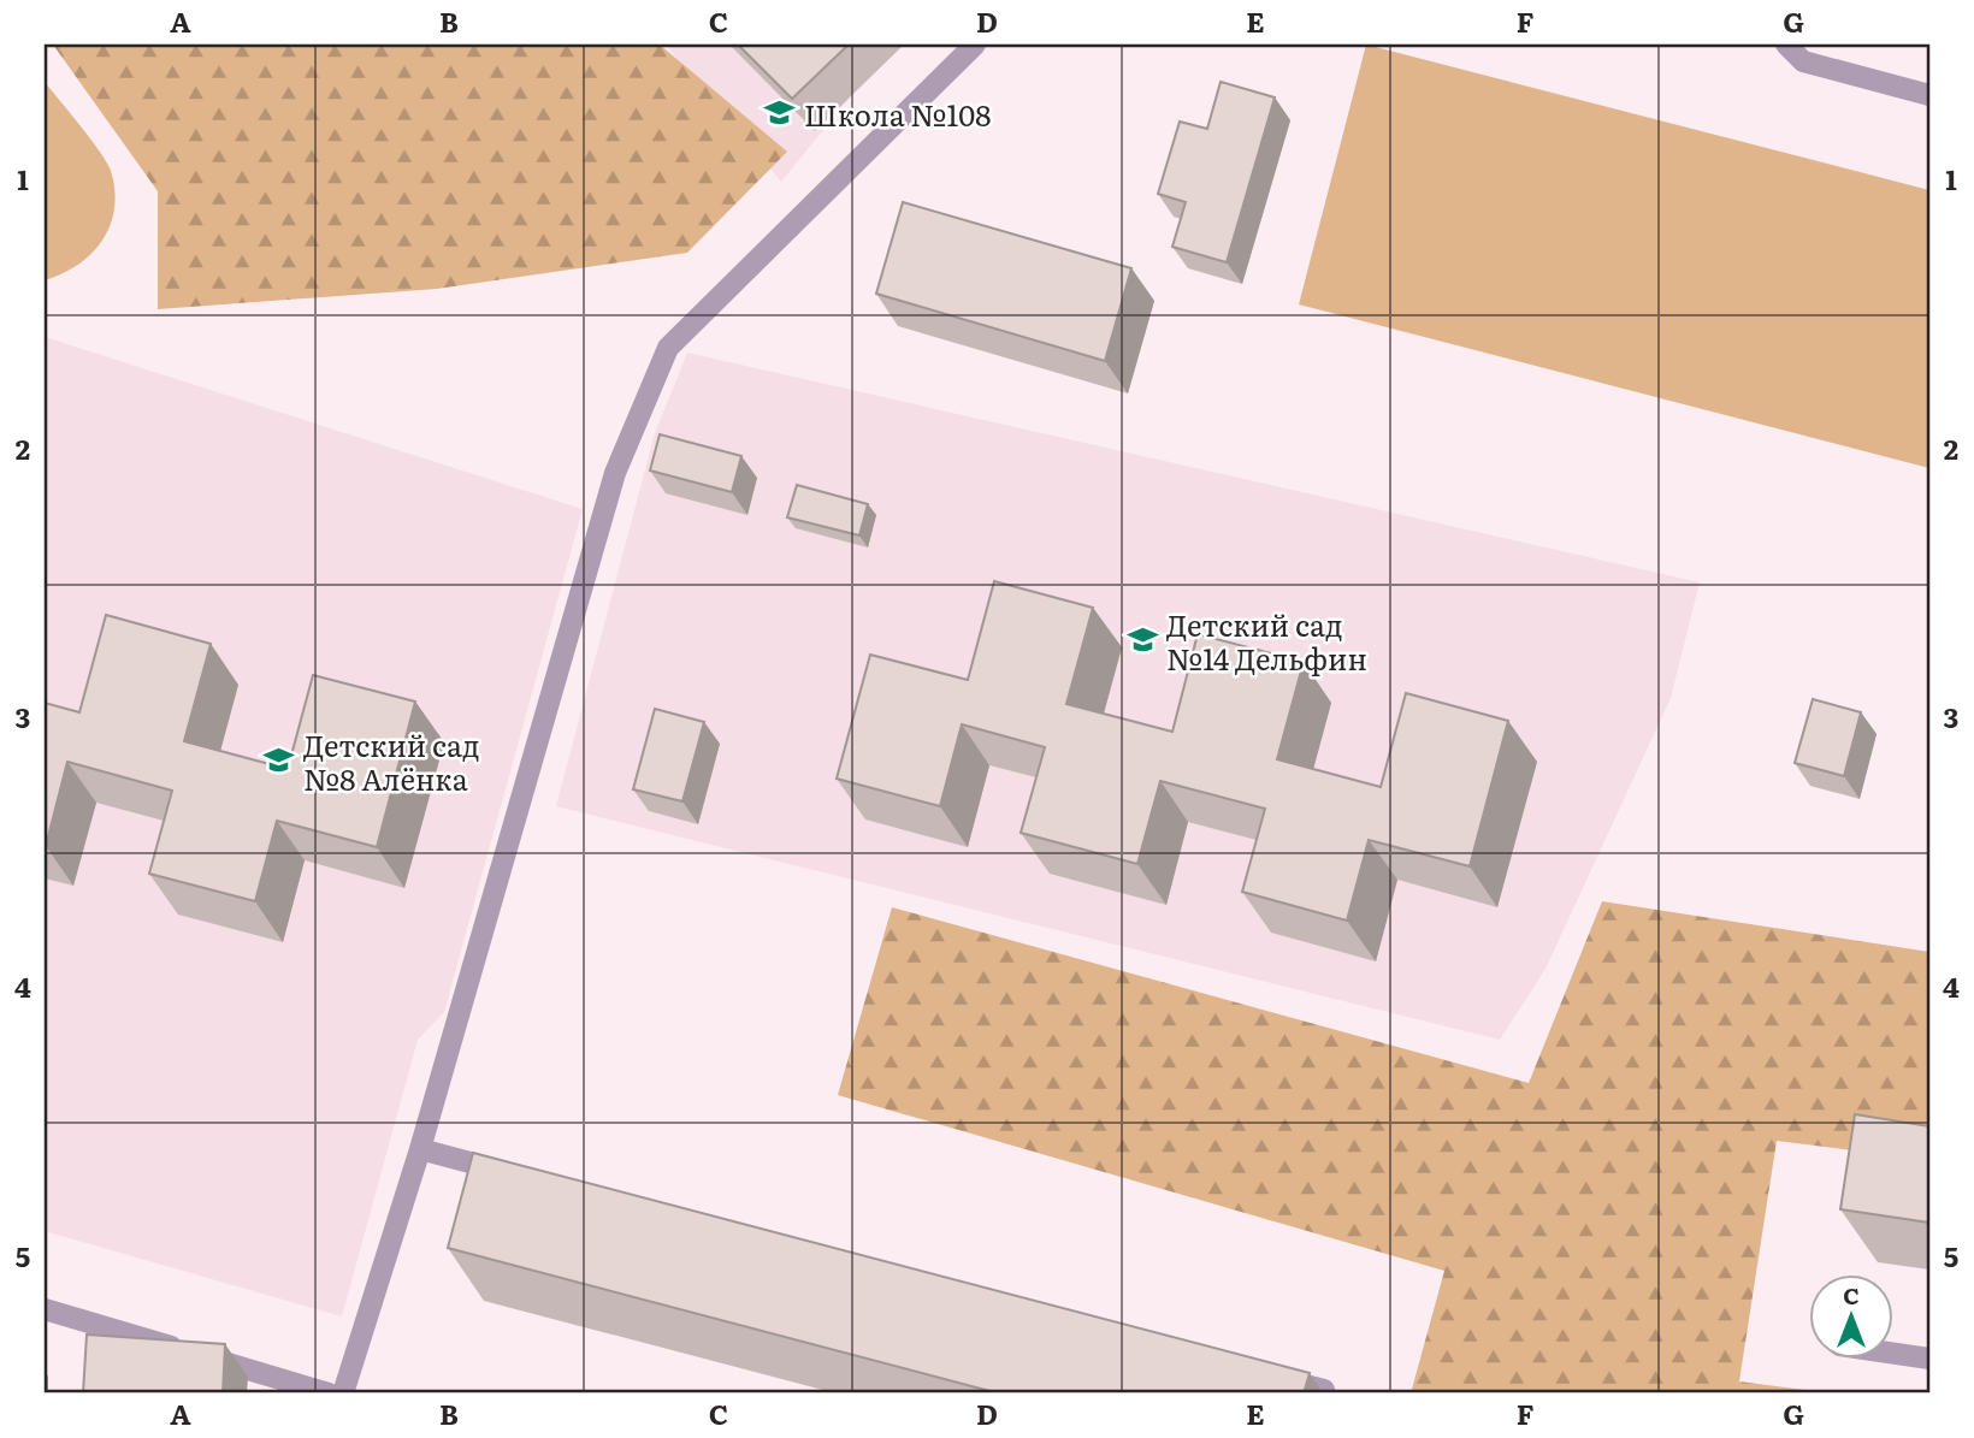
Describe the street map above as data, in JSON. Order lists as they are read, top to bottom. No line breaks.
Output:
{"places":{"school or university":["Школа №108","Детский сад №14 Дельфин","Детский сад №8 Алёнка"]},"north":"top","grid":{"columns":["A","B","C","D","E","F","G"],"rows":["1","2","3","4","5"]}}
